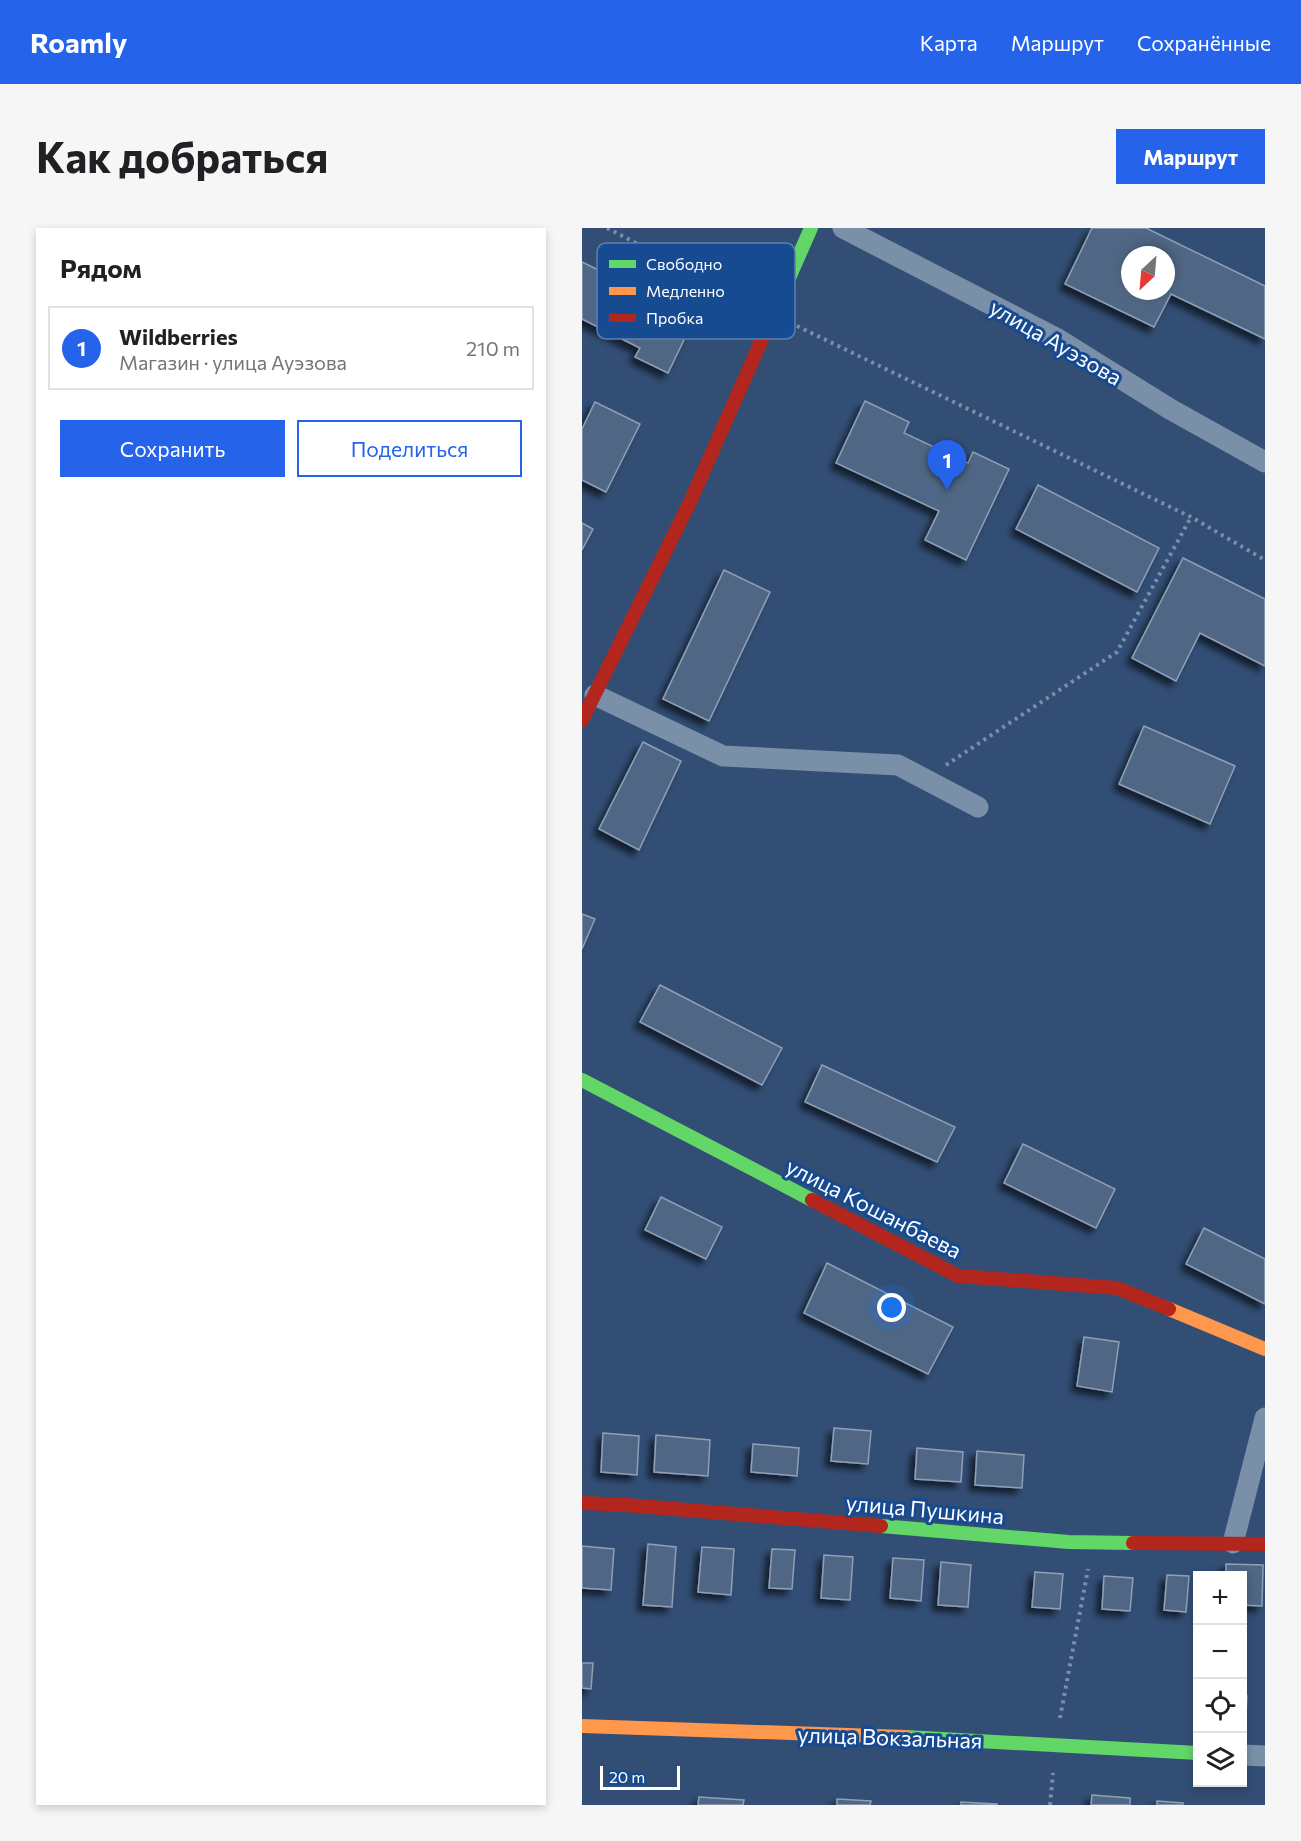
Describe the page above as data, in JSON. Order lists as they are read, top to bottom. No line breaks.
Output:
{"streets":{"street":["улица Ауэзова","улица Кошанбаева","улица Пушкина","улица Вокзальная"]},"legend":["Свободно","Медленно","Пробка"],"scale_bar":"20 m","north":"bottom left","page":{"header":"Roamly","nav":["Карта","Маршрут","Сохранённые"],"buttons":["Маршрут",["Сохранить","Поделиться"]],"title":"Как добраться","heading":"Рядом","list":[{"mark":"1","name":"Wildberries","note":"Магазин · улица Ауэзова","value":"210 m"}],"pins":"1","map_buttons":["+","−"],"scale":"20 m"}}
